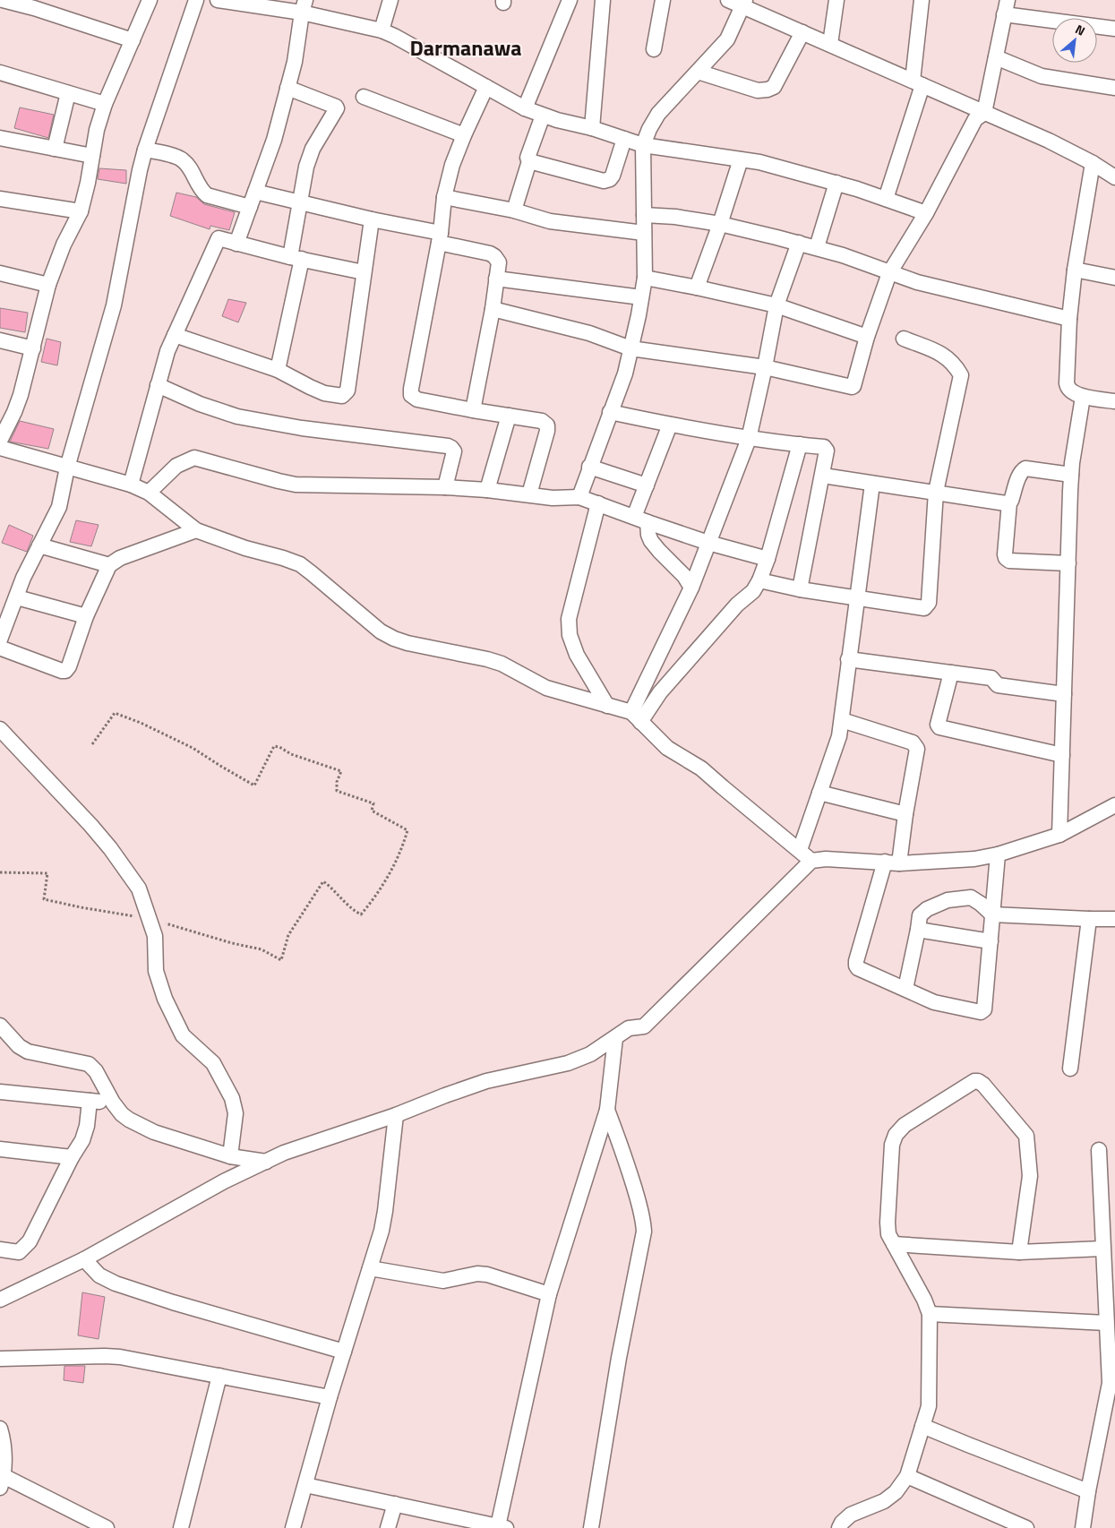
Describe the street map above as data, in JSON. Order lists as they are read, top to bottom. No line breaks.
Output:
{"districts":["Darmanawa"],"north":"top right"}
